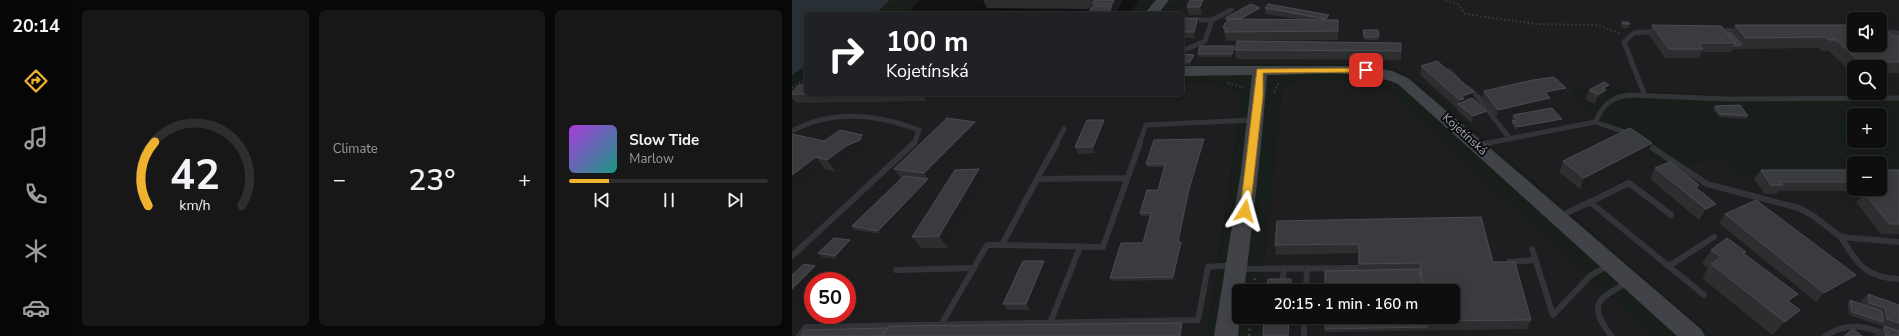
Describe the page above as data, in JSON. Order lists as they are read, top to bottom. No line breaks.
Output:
{"streets":{"main road":["Kojetínská"]},"page":{"tabs":"20:14","tile":"Climate","map_buttons":["+","−"],"turn":["100 m","Kojetínská"],"song":["Slow Tide","Marlow"],"heat":["−","23°","+"],"limit":"50","trip":"20:15 · 1 min · 160 m","gauge":["42","km/h"]}}
